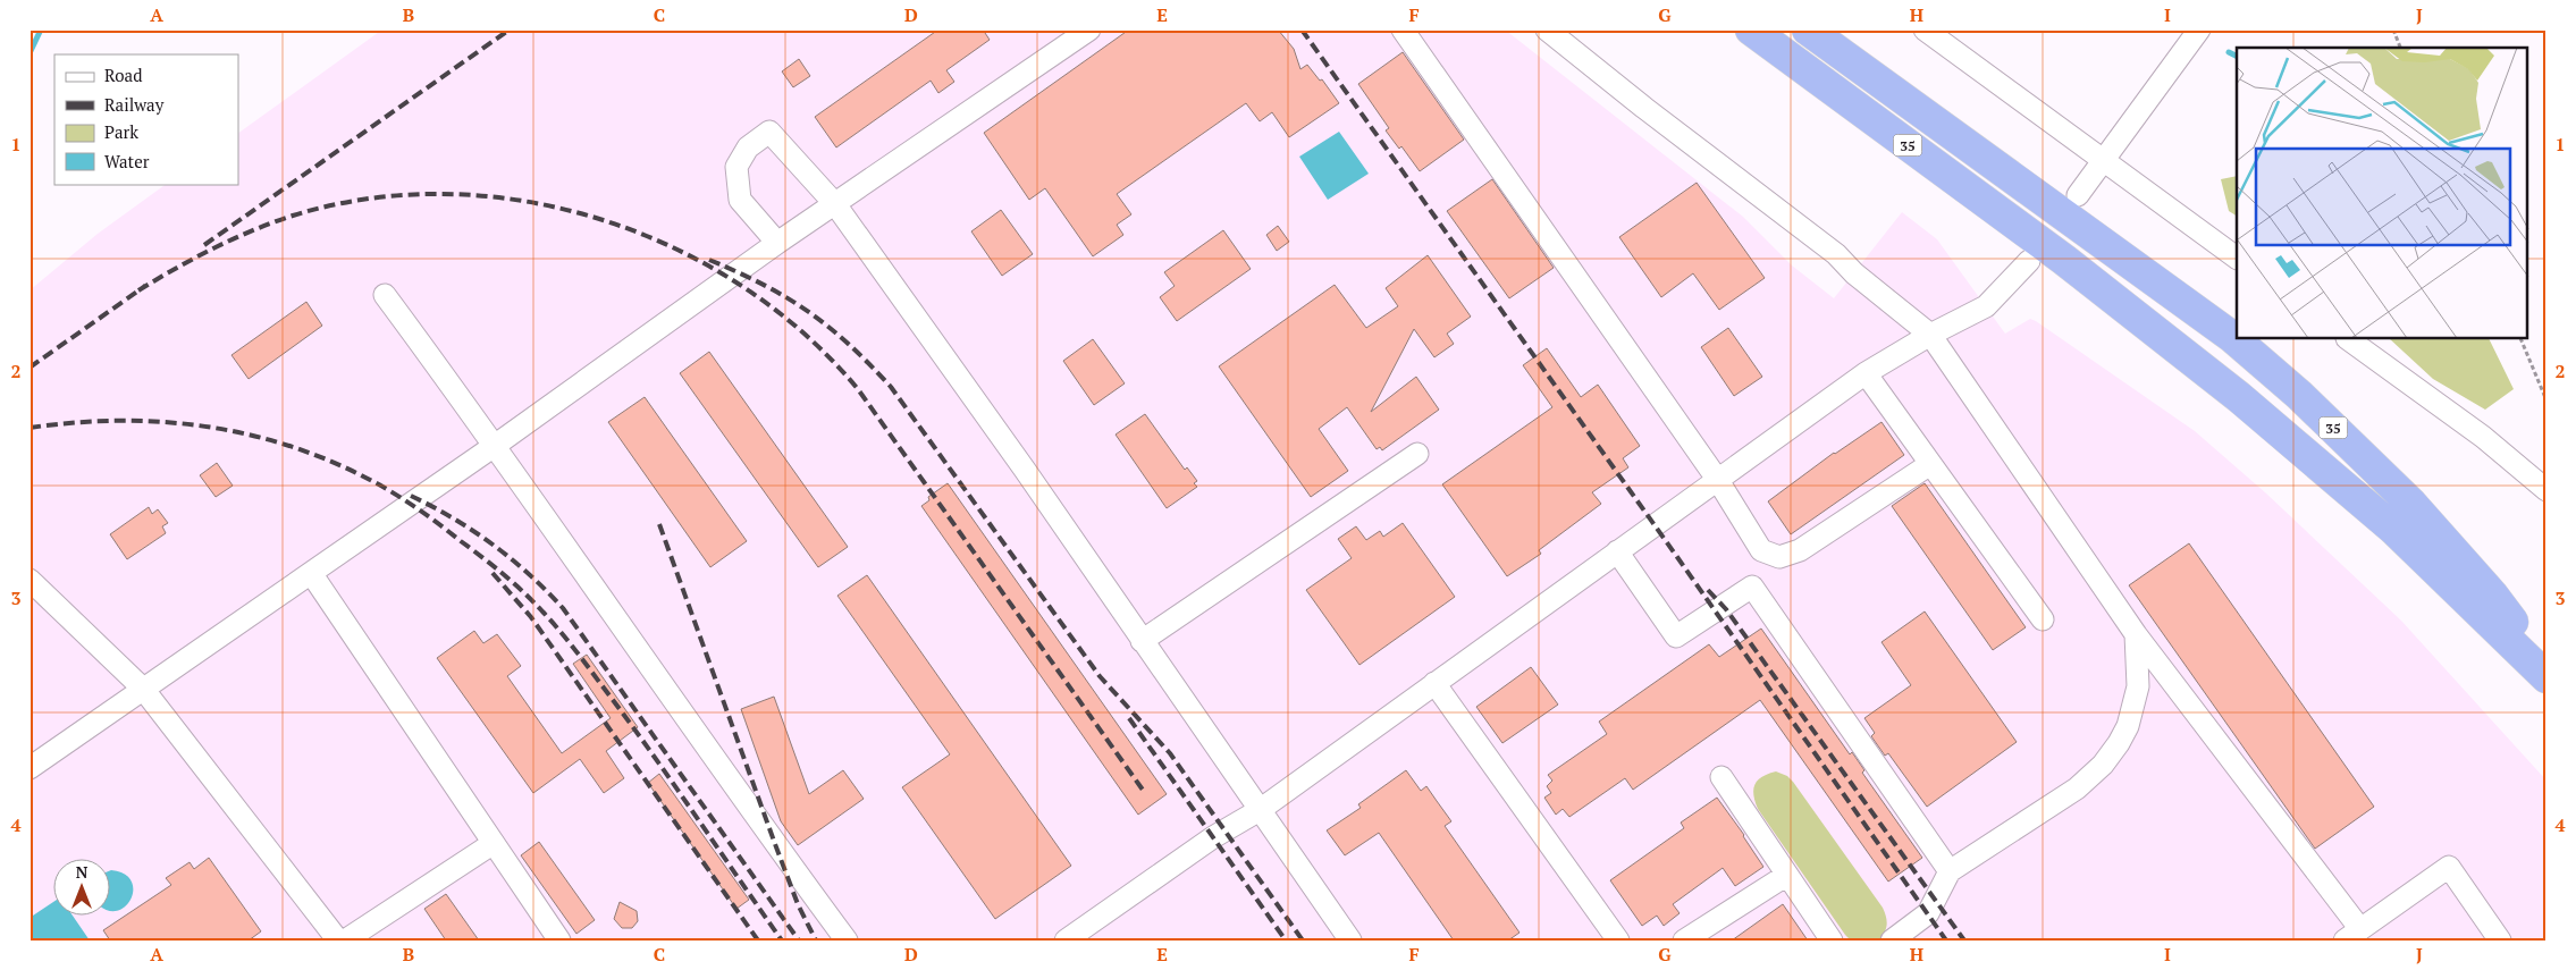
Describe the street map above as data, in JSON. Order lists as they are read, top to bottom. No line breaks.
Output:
{"streets":{"highway":["35"]},"legend":["Road","Railway","Park","Water"],"north":"top","grid":{"columns":["A","B","C","D","E","F","G","H","I","J"],"rows":["1","2","3","4"]}}
